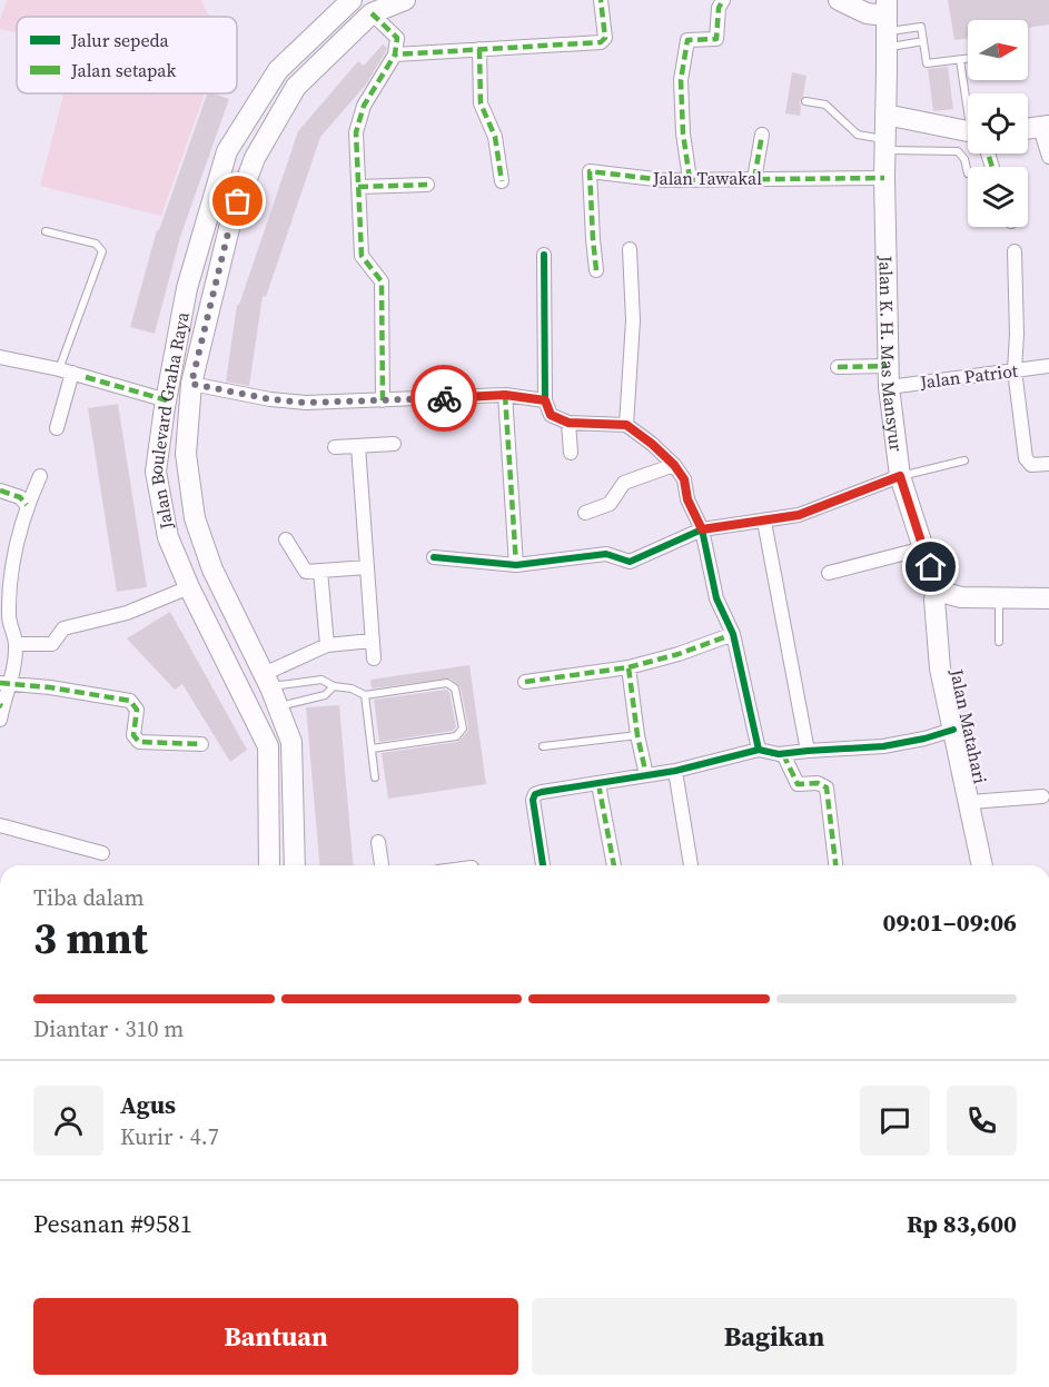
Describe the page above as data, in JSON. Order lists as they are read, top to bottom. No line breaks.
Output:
{"streets":{"main road":["Jalan K. H. Mas Mansyur","Jalan Boulevard Graha Raya","Jalan Matahari"],"street":["Jalan Tawakal","Jalan Patriot"]},"crossings":[["Jalan Tawakal","Jalan K. H. Mas Mansyur"],["Jalan K. H. Mas Mansyur","Jalan Patriot"],["Jalan K. H. Mas Mansyur","Jalan Matahari"]],"legend":["Jalur sepeda","Jalan setapak"],"north":"right","page":{"heading":["3 mnt","Tiba dalam","09:01–09:06"],"panel":["Agus","Kurir · 4.7","Pesanan #9581","Rp 83,600"],"bar":"Diantar · 310 m","buttons":["Bantuan","Bagikan"]}}
